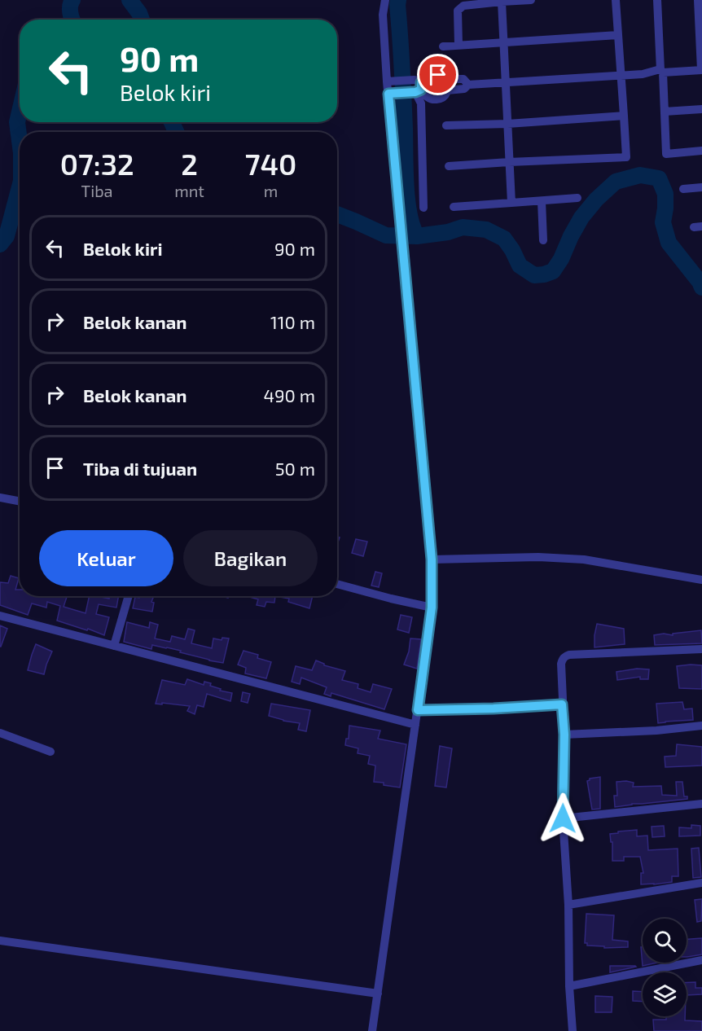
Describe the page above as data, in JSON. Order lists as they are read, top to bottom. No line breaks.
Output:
{"page":{"turn":["90 m","Belok kiri"],"eta":["07:32","Tiba","2","mnt","740","m"],"list":[{"name":"Belok kiri","value":"90 m"},{"name":"Belok kanan","value":"110 m"},{"name":"Belok kanan","value":"490 m"},{"name":"Tiba di tujuan","value":"50 m"}],"buttons":["Keluar","Bagikan"]}}
